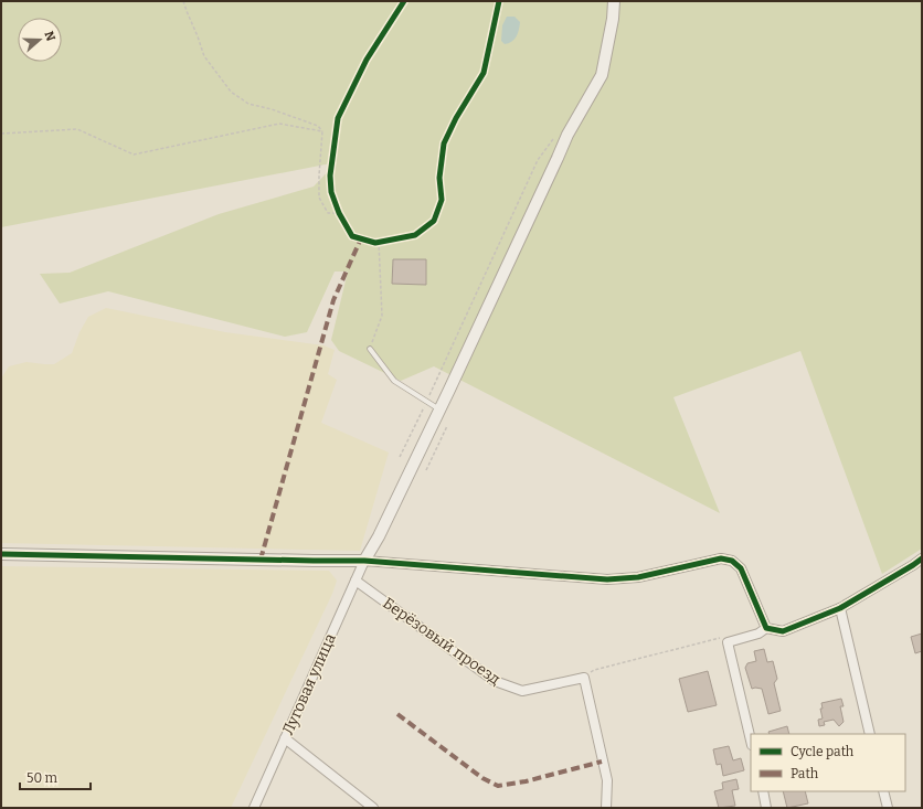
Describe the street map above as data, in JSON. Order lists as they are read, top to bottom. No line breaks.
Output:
{"streets":{"street":["Берёзовый проезд","Луговая улица"]},"crossings":[["Берёзовый проезд","Луговая улица"]],"legend":["Cycle path","Path"],"scale_bar":"50 m","north":"right"}
